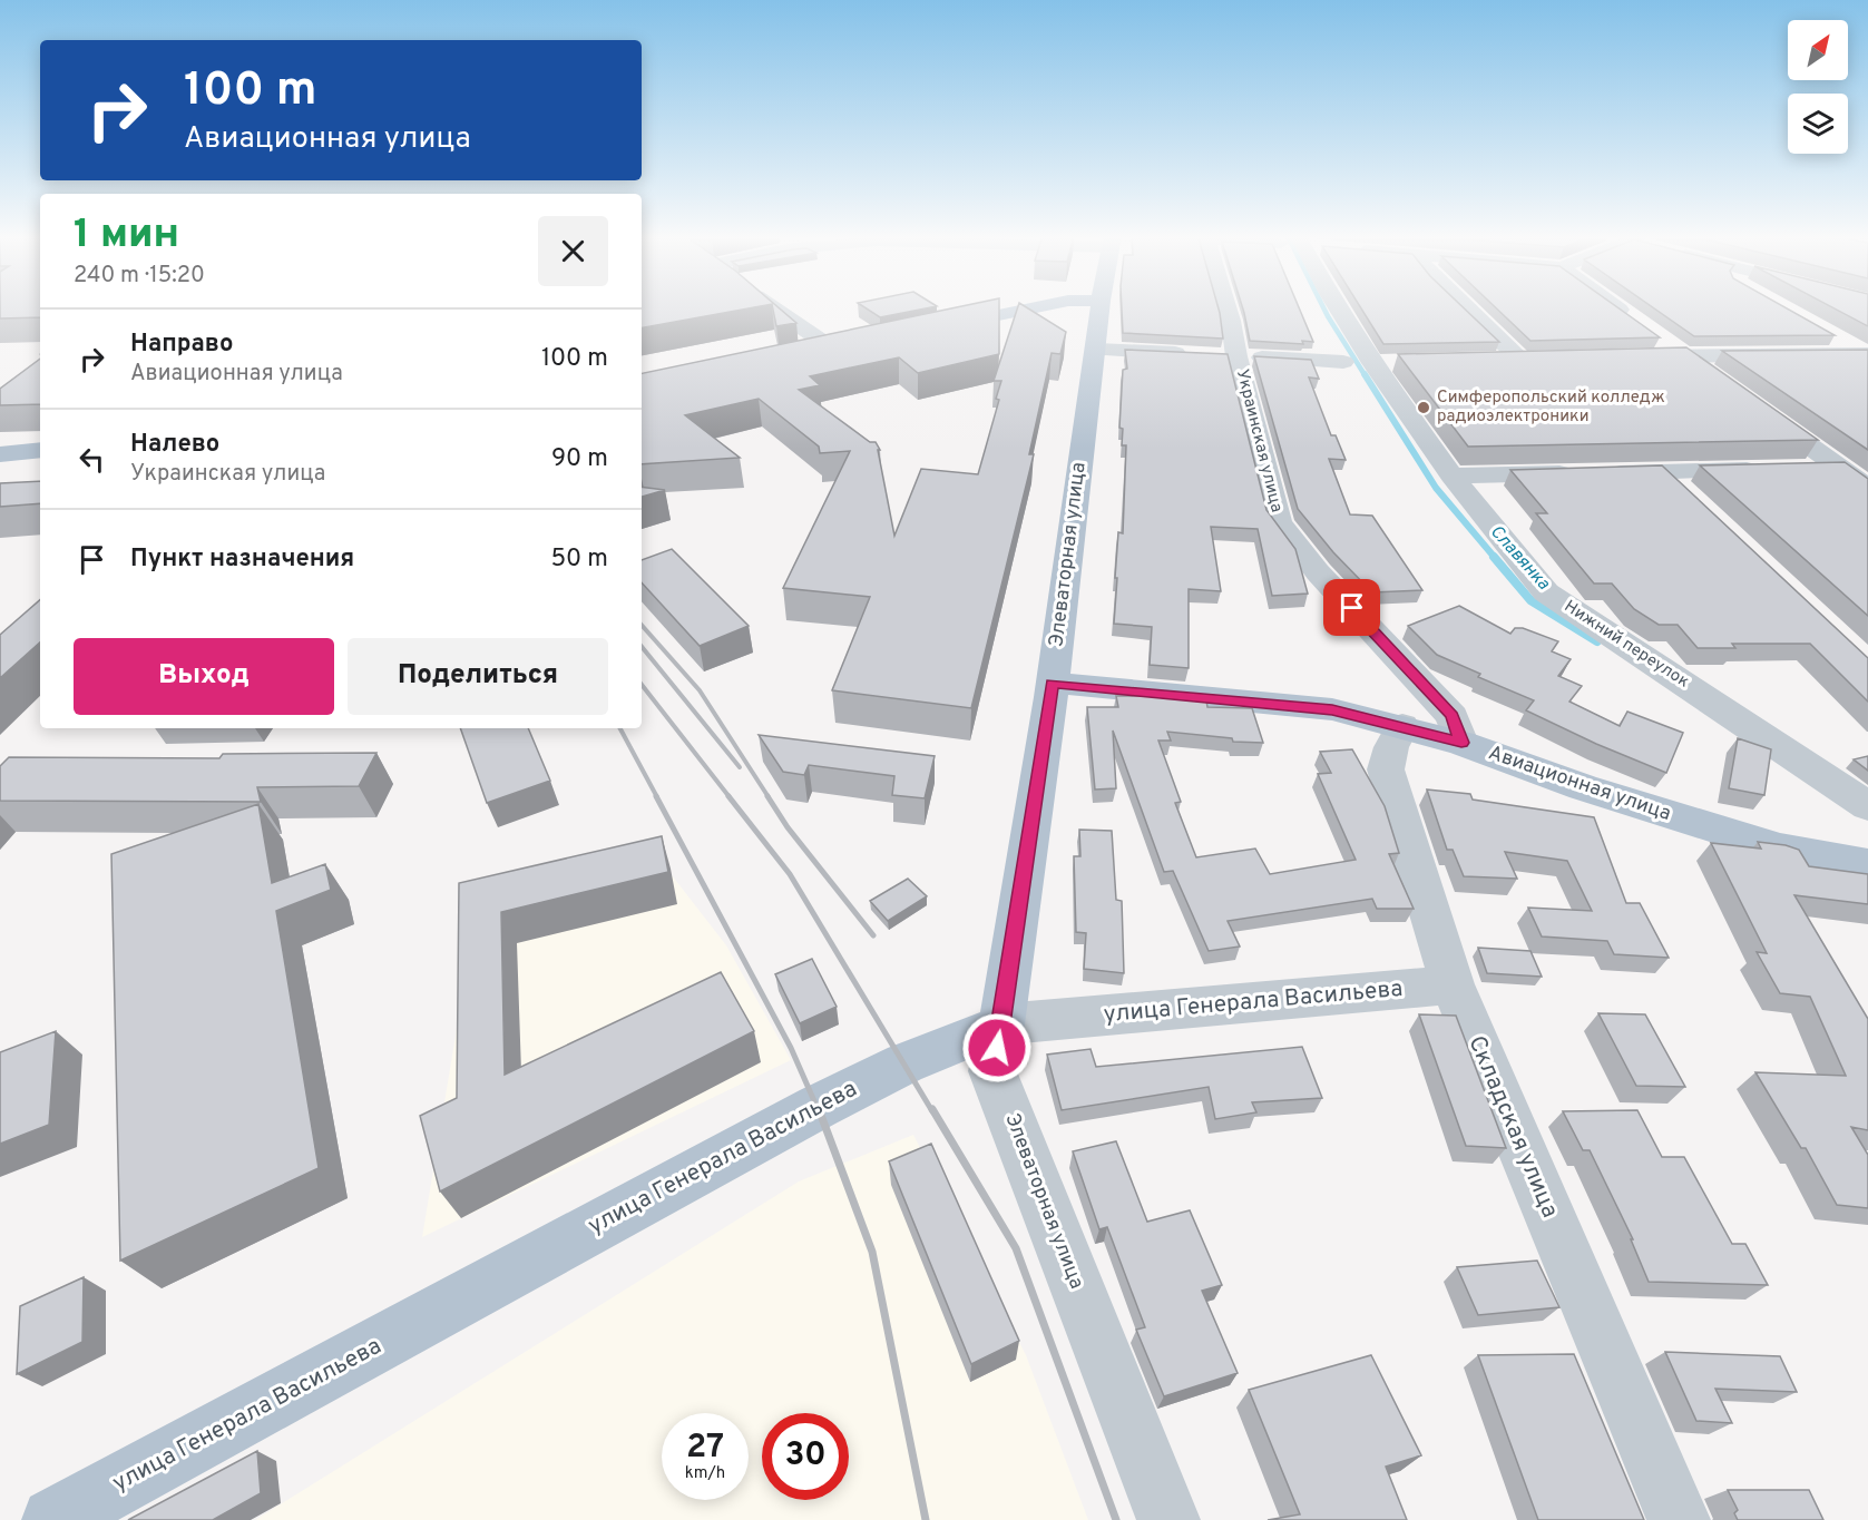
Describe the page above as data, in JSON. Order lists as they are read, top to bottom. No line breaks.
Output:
{"streets":{"main road":["Элеваторная улица","Авиационная улица","улица Генерала Васильева"],"street":["Украинская улица","Нижний переулок","Складская улица"]},"crossings":[["Украинская улица","Авиационная улица"],["Элеваторная улица","Авиационная улица"],["Элеваторная улица","улица Генерала Васильева"],["Авиационная улица","Складская улица"],["улица Генерала Васильева","Складская улица"]],"water":["Славянка"],"places":["Симферопольский колледж радиоэлектроники"],"north":"top right","page":{"turn":["100 m","Авиационная улица"],"heading":["1 мин","240 m · 15:20"],"list":[{"name":"Направо","note":"Авиационная улица","value":"100 m"},{"name":"Налево","note":"Украинская улица","value":"90 m"},{"name":"Пункт назначения","value":"50 m"}],"buttons":["Выход","Поделиться"],"speed":"27 km/h","limit":"30"}}
